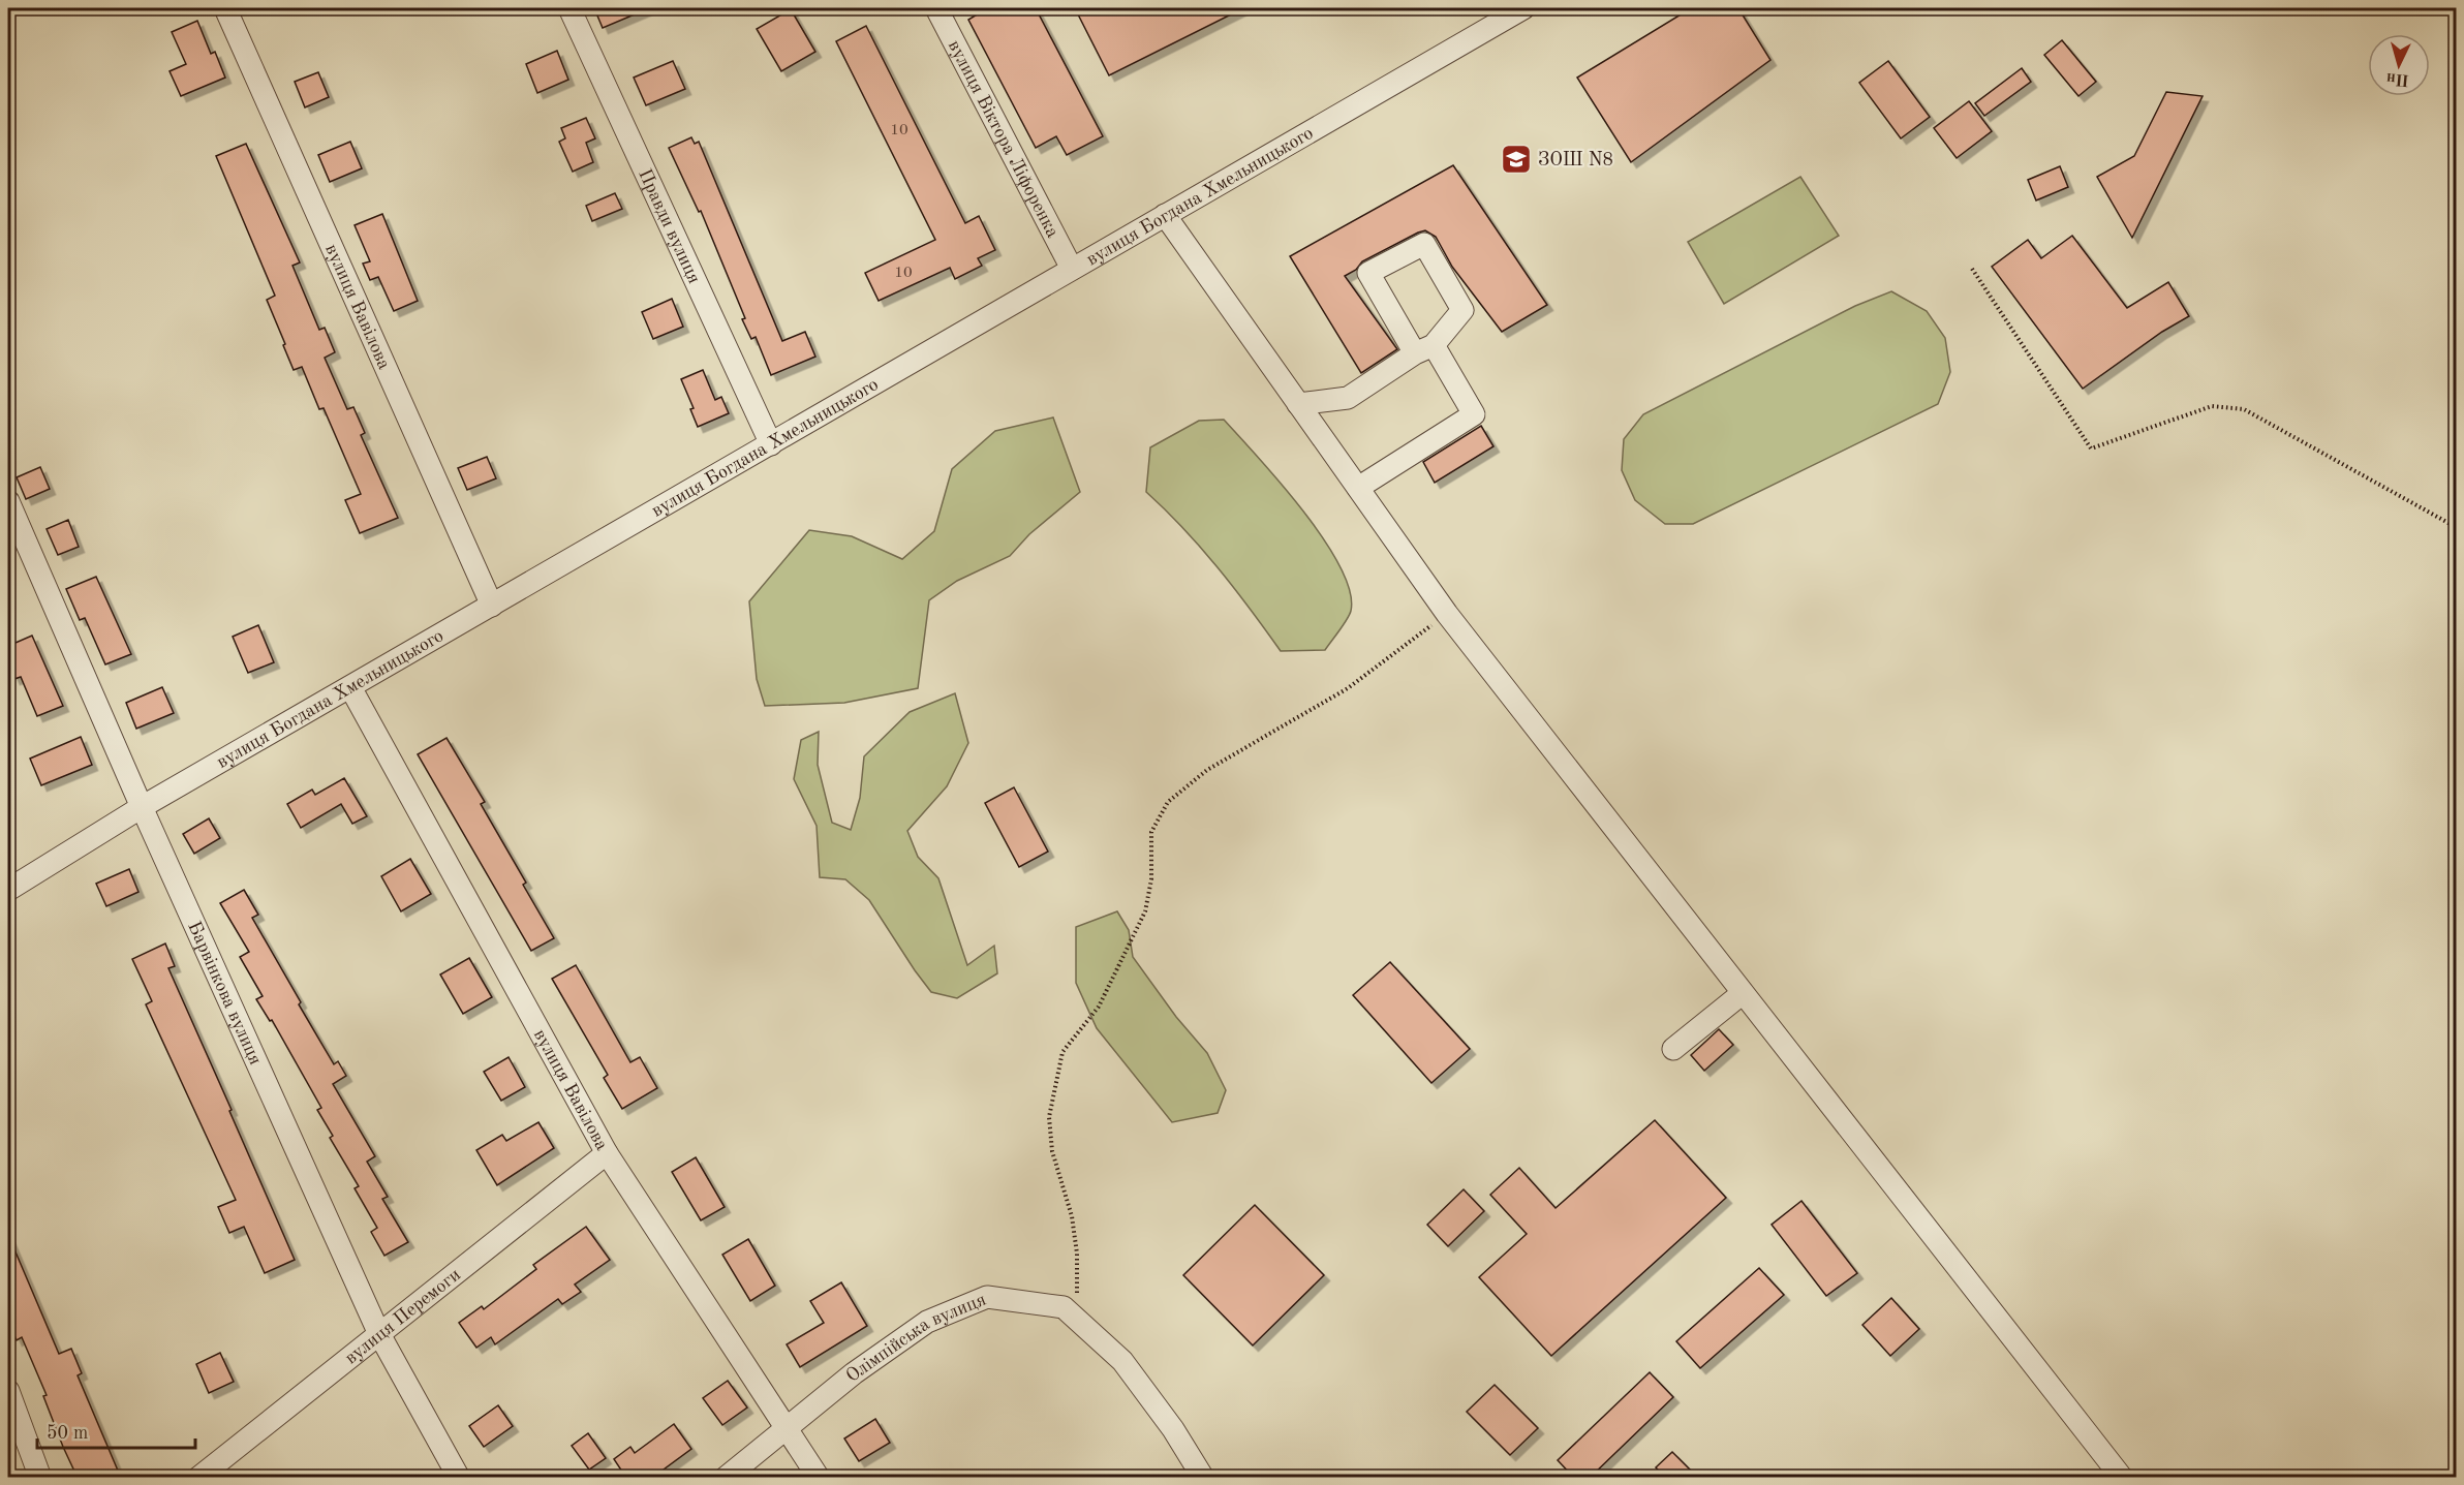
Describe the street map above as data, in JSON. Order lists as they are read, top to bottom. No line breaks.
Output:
{"streets":{"street":["вулиця Віктора Ліфоренка","вулиця Богдана Хмельницького","Правди вулиця","вулиця Вавілова","Барвінкова вулиця","вулиця Перемоги","Олімпійська вулиця"]},"crossings":[["вулиця Віктора Ліфоренка","вулиця Богдана Хмельницького"],["вулиця Богдана Хмельницького","Правди вулиця"],["вулиця Богдана Хмельницького","вулиця Вавілова"],["вулиця Богдана Хмельницького","Барвінкова вулиця"],["вулиця Вавілова","вулиця Перемоги"],["вулиця Вавілова","Олімпійська вулиця"],["Барвінкова вулиця","вулиця Перемоги"]],"places":{"school or university":["ЗОШ N8"]},"house_numbers":["10","10"],"scale_bar":"50 m","north":"bottom"}
